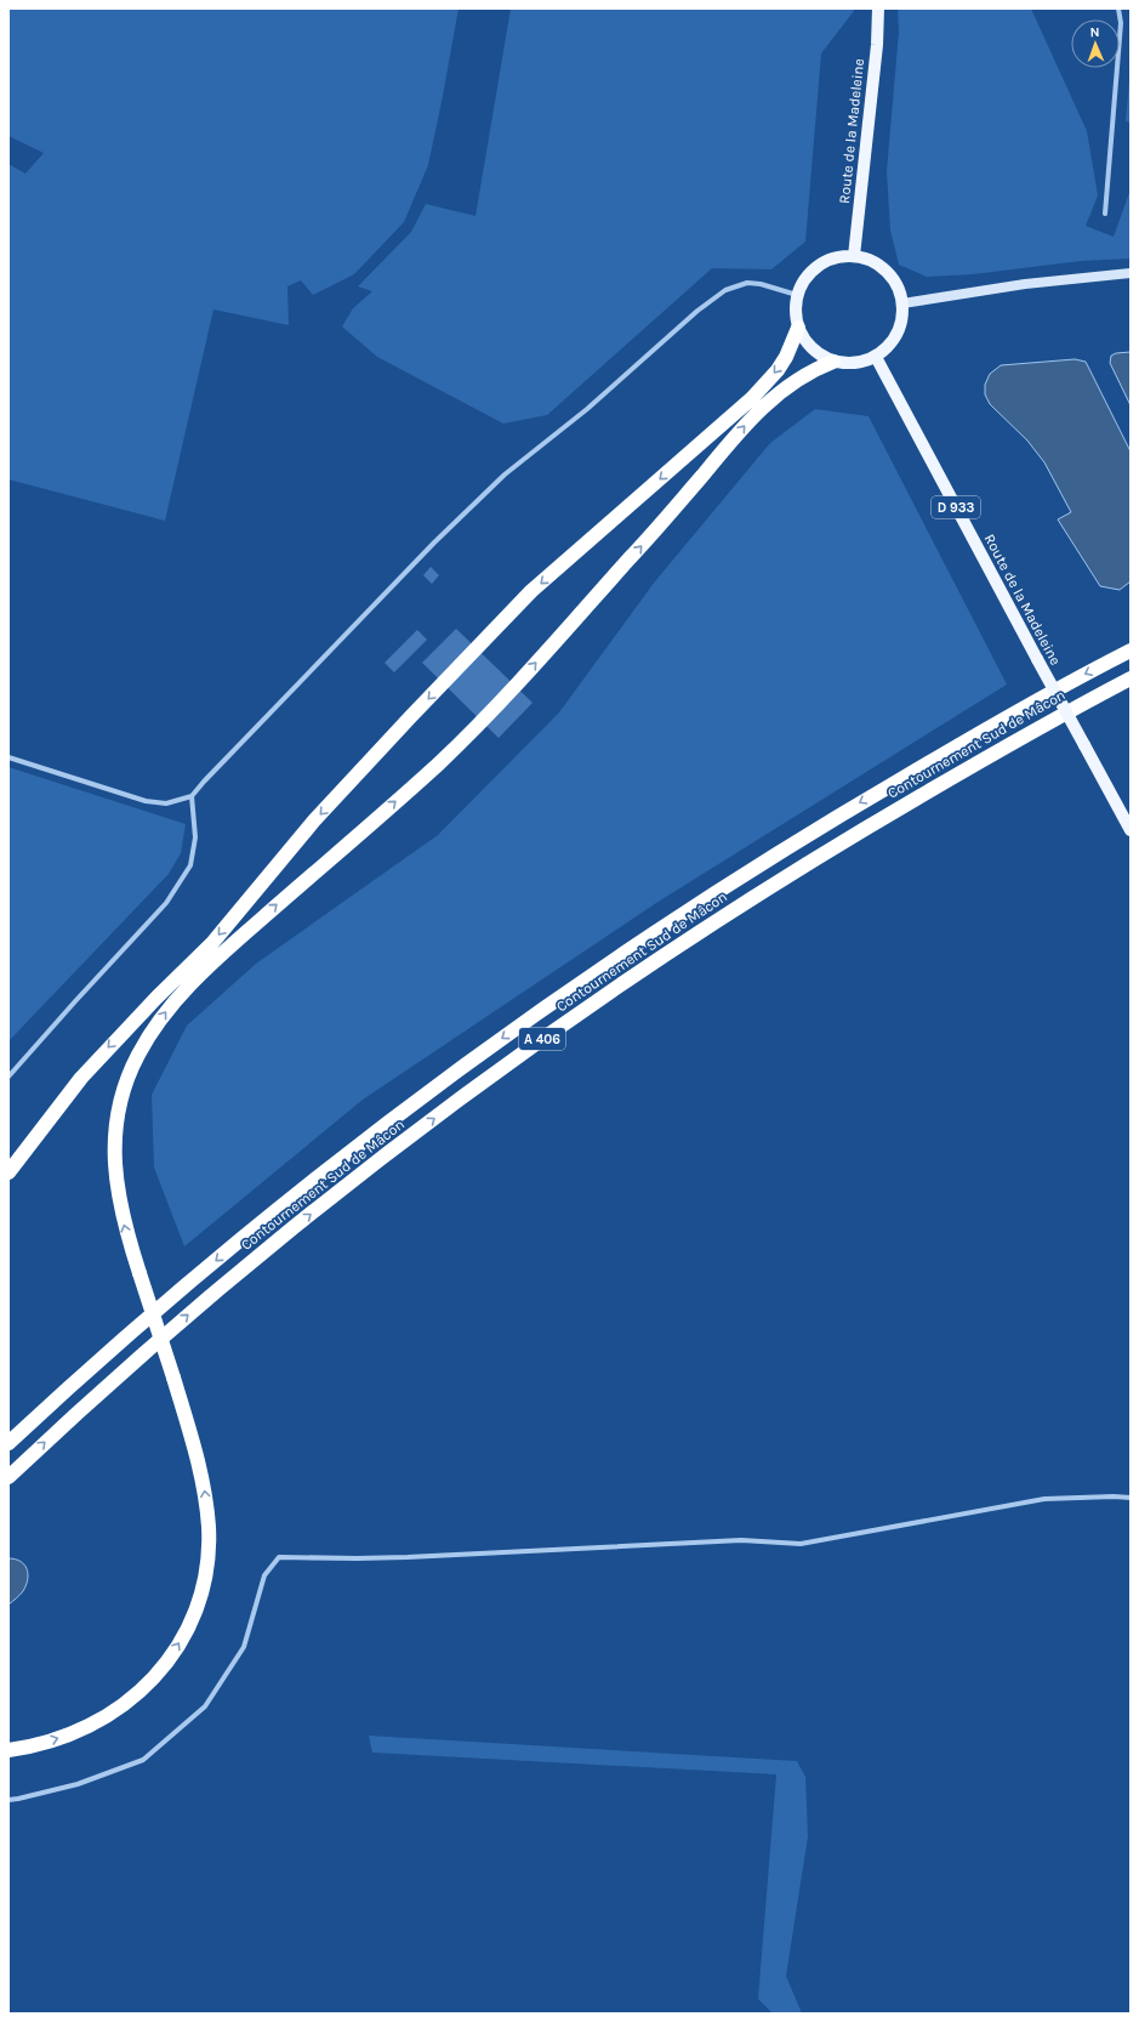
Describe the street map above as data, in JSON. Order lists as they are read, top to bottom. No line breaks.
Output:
{"streets":{"highway":["Contournement Sud de Mâcon","A 406"],"main road":["Route de la Madeleine","D 933"]},"north":"top"}
